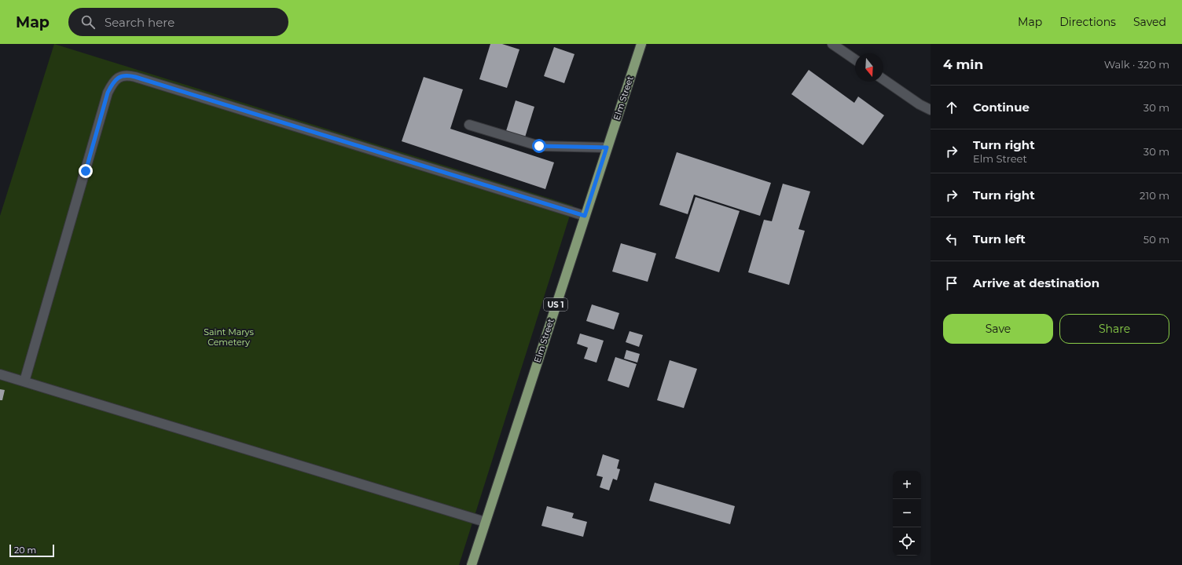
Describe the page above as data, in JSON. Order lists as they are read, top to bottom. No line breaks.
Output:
{"streets":{"main road":["Elm Street","US 1"]},"parks":["Saint Marys Cemetery"],"scale_bar":"20 m","north":"bottom","page":{"header":"Map","search":"Search here","nav":["Map","Directions","Saved"],"heading":["4 min","Walk · 320 m"],"list":[["Continue","30 m"],["Turn right","Elm Street","30 m"],["Turn right","210 m"],["Turn left","50 m"],"Arrive at destination"],"buttons":["Save","Share"],"map_buttons":["+","−"],"scale":"20 m"}}
